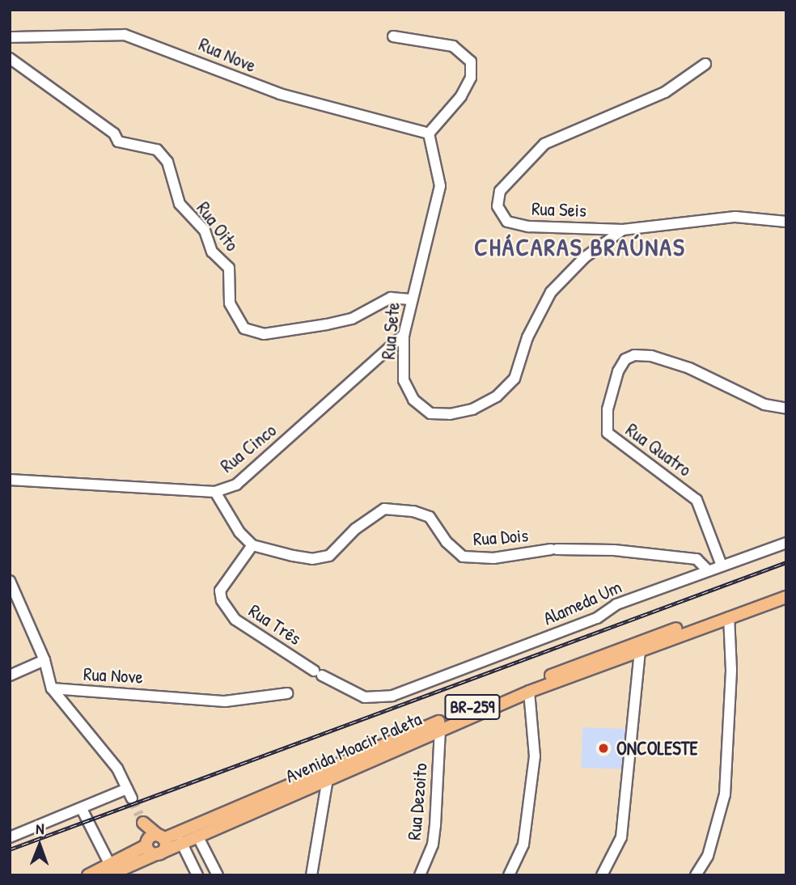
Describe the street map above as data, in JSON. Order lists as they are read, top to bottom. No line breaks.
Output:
{"streets":{"main road":["BR-259","Avenida Moacir Paleta"],"street":["Rua Nove","Rua Seis","Rua Oito","Rua Sete","Rua Cinco","Rua Quatro","Rua Dois","Alameda Um","Rua Três","Rua Dezoito"]},"crossings":[["Rua Nove","Rua Sete"],["Rua Seis","Rua Sete"],["Rua Oito","Rua Sete"],["Rua Sete","Rua Cinco"],["Rua Quatro","Alameda Um"],["Rua Dois","Alameda Um"],["Rua Dois","Rua Três"],["Alameda Um","Rua Três"],["Avenida Moacir Paleta","Rua Dezoito"]],"districts":["CHÁCARAS BRAÚNAS"],"places":["ONCOLESTE"],"north":"top"}
